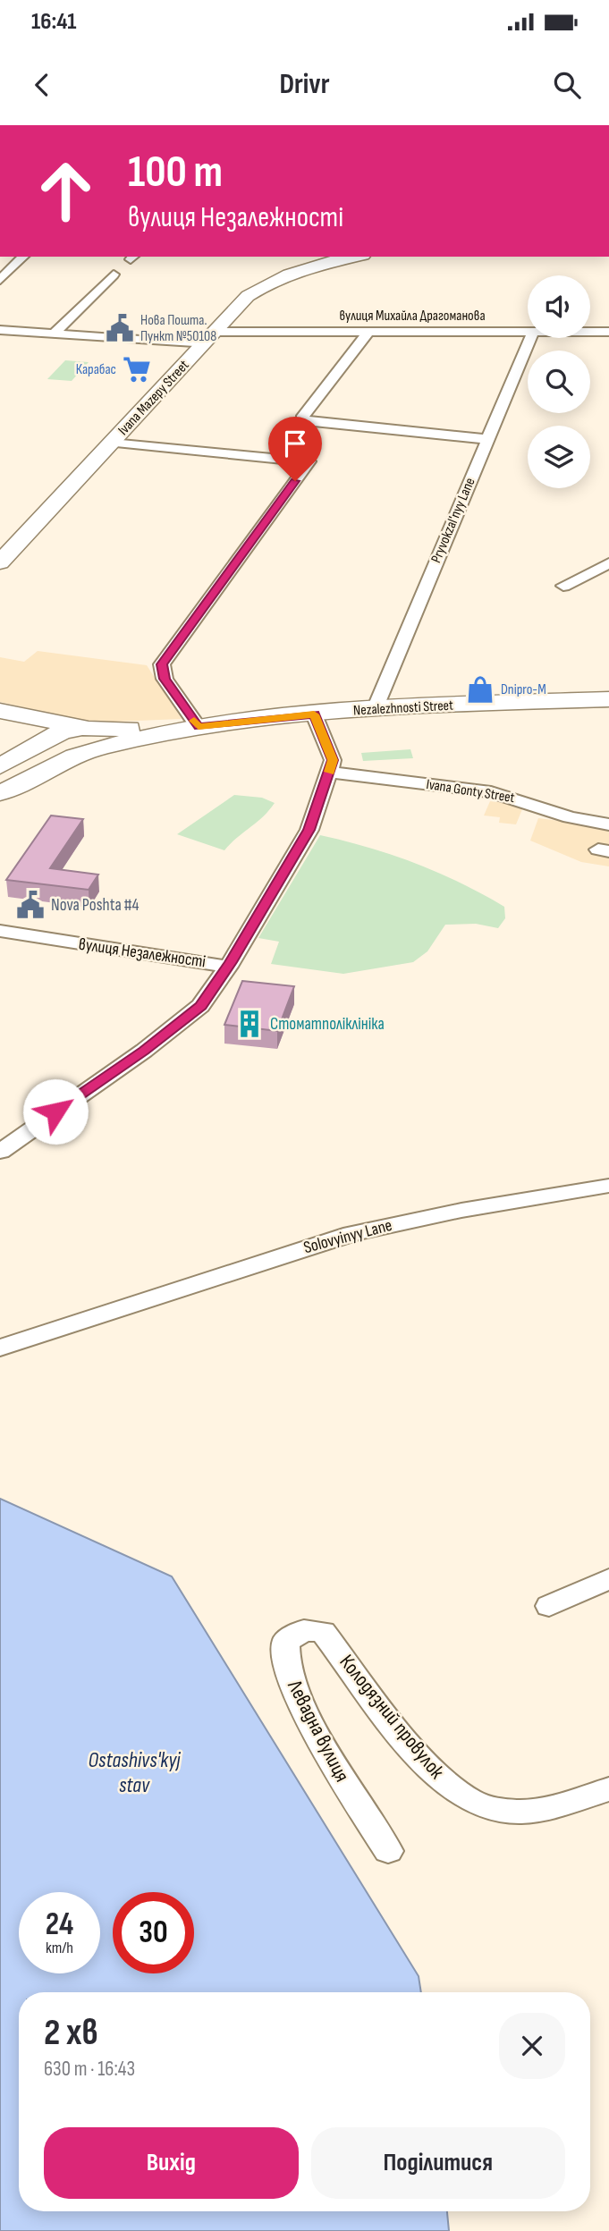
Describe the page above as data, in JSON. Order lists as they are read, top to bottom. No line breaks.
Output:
{"streets":{"main road":["Ivana Mazepy Street","Nezalezhnosti Street"],"street":["вулиця Михайла Драгоманова","Pryvokzalʹnyy Lane","Ivana Gonty Street","вулиця Незалежності","Solovyinyy Lane","Колодязний провулок","Левадна вулиця"]},"crossings":[["вулиця Михайла Драгоманова","Ivana Mazepy Street"],["Pryvokzalʹnyy Lane","Nezalezhnosti Street"],["Nezalezhnosti Street","вулиця Незалежності"],["Ivana Gonty Street","вулиця Незалежності"],["Колодязний провулок","Левадна вулиця"]],"water":["Ostashivs'kyj stav"],"places":{"public building":["Нова Пошта. Пункт №50108","Nova Poshta #4"],"supermarket":["Карабас"],"shop":["Dnipro-M"],"building":["Стоматполіклініка"]},"page":{"status":"16:41","header":"Drivr","turn":["100 m","вулиця Незалежності"],"speed":"24 km/h","limit":"30","heading":["2 хв","630 m · 16:43"],"buttons":["Вихід","Поділитися"]}}
